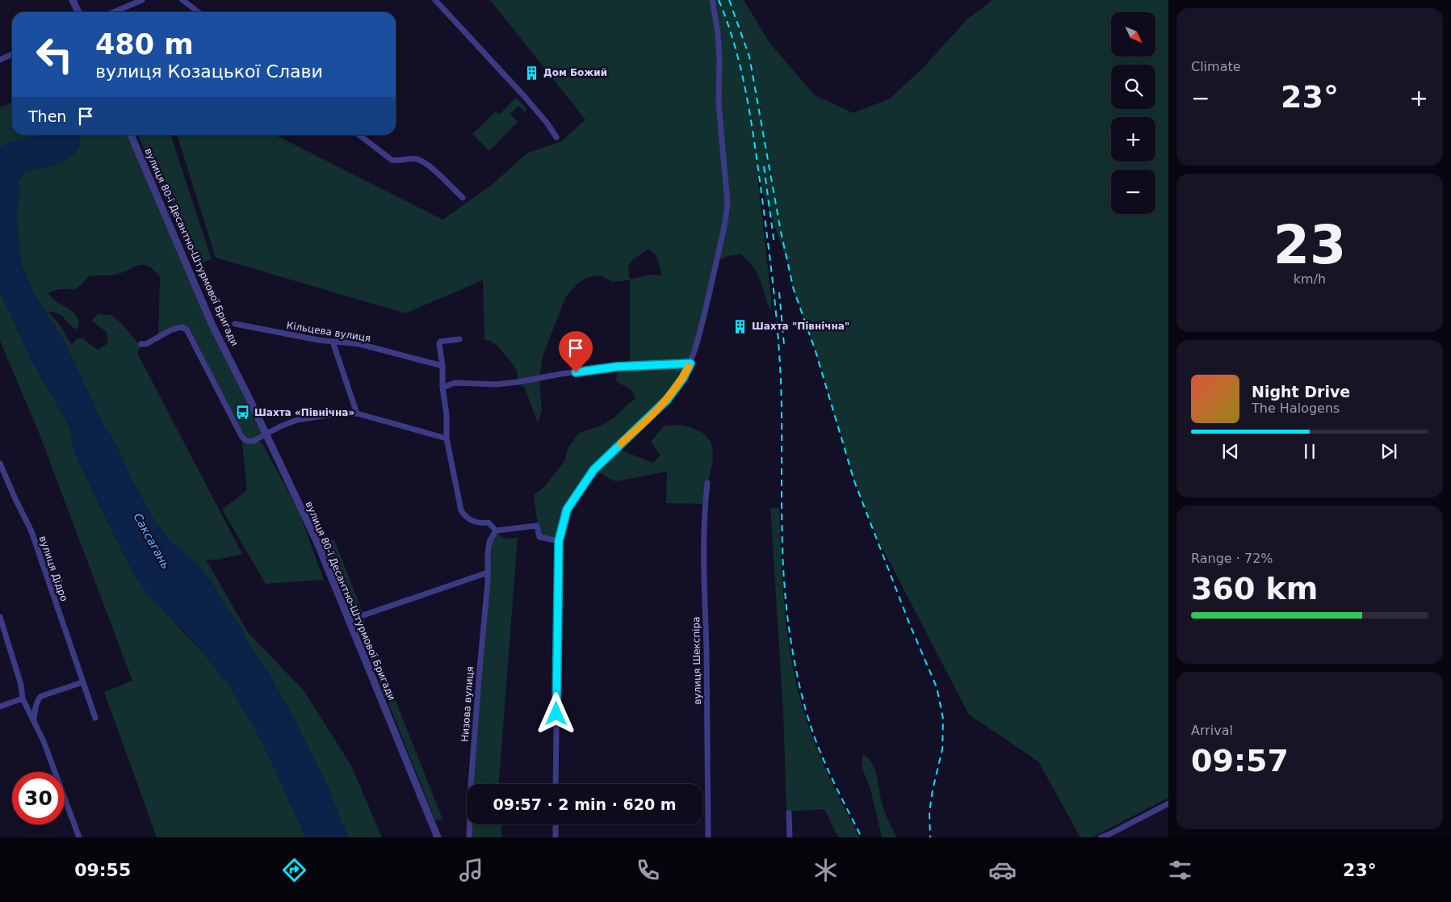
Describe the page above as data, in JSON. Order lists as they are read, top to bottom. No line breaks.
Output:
{"streets":{"street":["вулиця 80-ї Десантно-Штурмової Бригади","Кільцева вулиця","вулиця Дідро","вулиця Шекспіра","Низова вулиця"]},"water":["Саксагань"],"places":{"building":["Дом Божий","Шахта \"Північна\""],"bus stop":["Шахта «Північна»"]},"north":"bottom right","page":{"tile":["Climate",["23","km/h"],["Range · 72%","360 km"],["Arrival","09:57"]],"map_buttons":["+","−"],"turn":["480 m","вулиця Козацької Слави"],"heat":["−","23°","+"],"then":"Then","song":["Night Drive","The Halogens"],"limit":"30","trip":"09:57 · 2 min · 620 m","tabs":["09:55","23°"]}}
